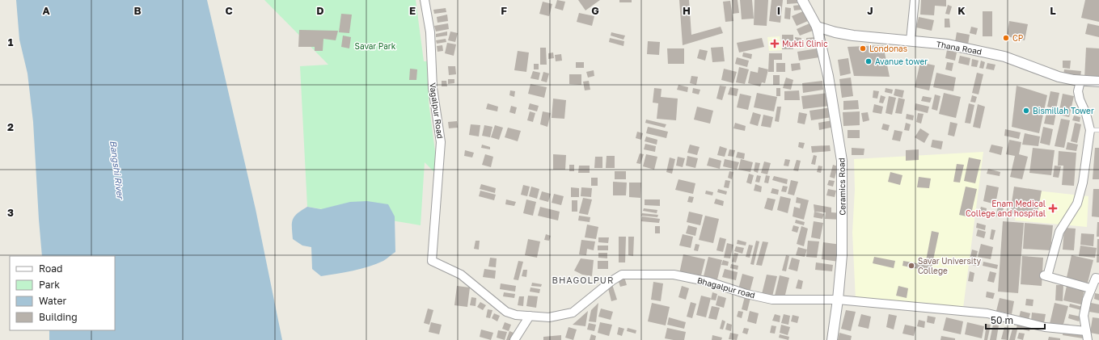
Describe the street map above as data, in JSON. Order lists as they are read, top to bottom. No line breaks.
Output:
{"streets":{"street":["Thana Road","Vagalpur Road","Ceramics Road","Bhagalpur road"]},"crossings":[["Thana Road","Ceramics Road"],["Vagalpur Road","Bhagalpur road"],["Ceramics Road","Bhagalpur road"]],"districts":["BHAGOLPUR"],"water":["Bangshi River"],"parks":["Savar Park"],"places":{"other":["CP","Londonas","Avanue tower","Bismillah Tower","Savar University College"],"health":["Mukti Clinic","Enam Medical College and hospital"]},"legend":["Road","Park","Water","Building"],"scale_bar":"50 m","grid":{"columns":["A","B","C","D","E","F","G","H","I","J","K","L"],"rows":["1","2","3"]}}
